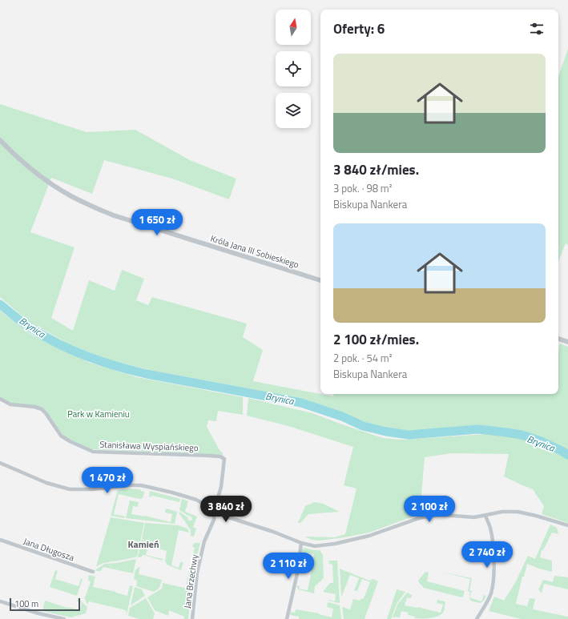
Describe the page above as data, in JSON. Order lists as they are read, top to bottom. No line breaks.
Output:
{"streets":{"street":["Króla Jana III Sobieskiego","Stanisława Wyspiańskiego","Jana Długosza","Jana Brzechwy"]},"crossings":[["Stanisława Wyspiańskiego","Jana Brzechwy"]],"districts":["Kamień"],"water":["Brynica"],"parks":["Park w Kamieniu"],"scale_bar":"100 m","north":"top","page":{"heading":"Oferty: 6","list":[{"name":"3 840 zł/mies.","note":"3 pok. · 98 m² · Biskupa Nankera"},{"name":"2 100 zł/mies.","note":"2 pok. · 54 m² · Biskupa Nankera"}],"price":["1 650 zł","1 470 zł","3 840 zł","2 100 zł","2 740 zł","2 110 zł"],"scale":"100 m"}}
